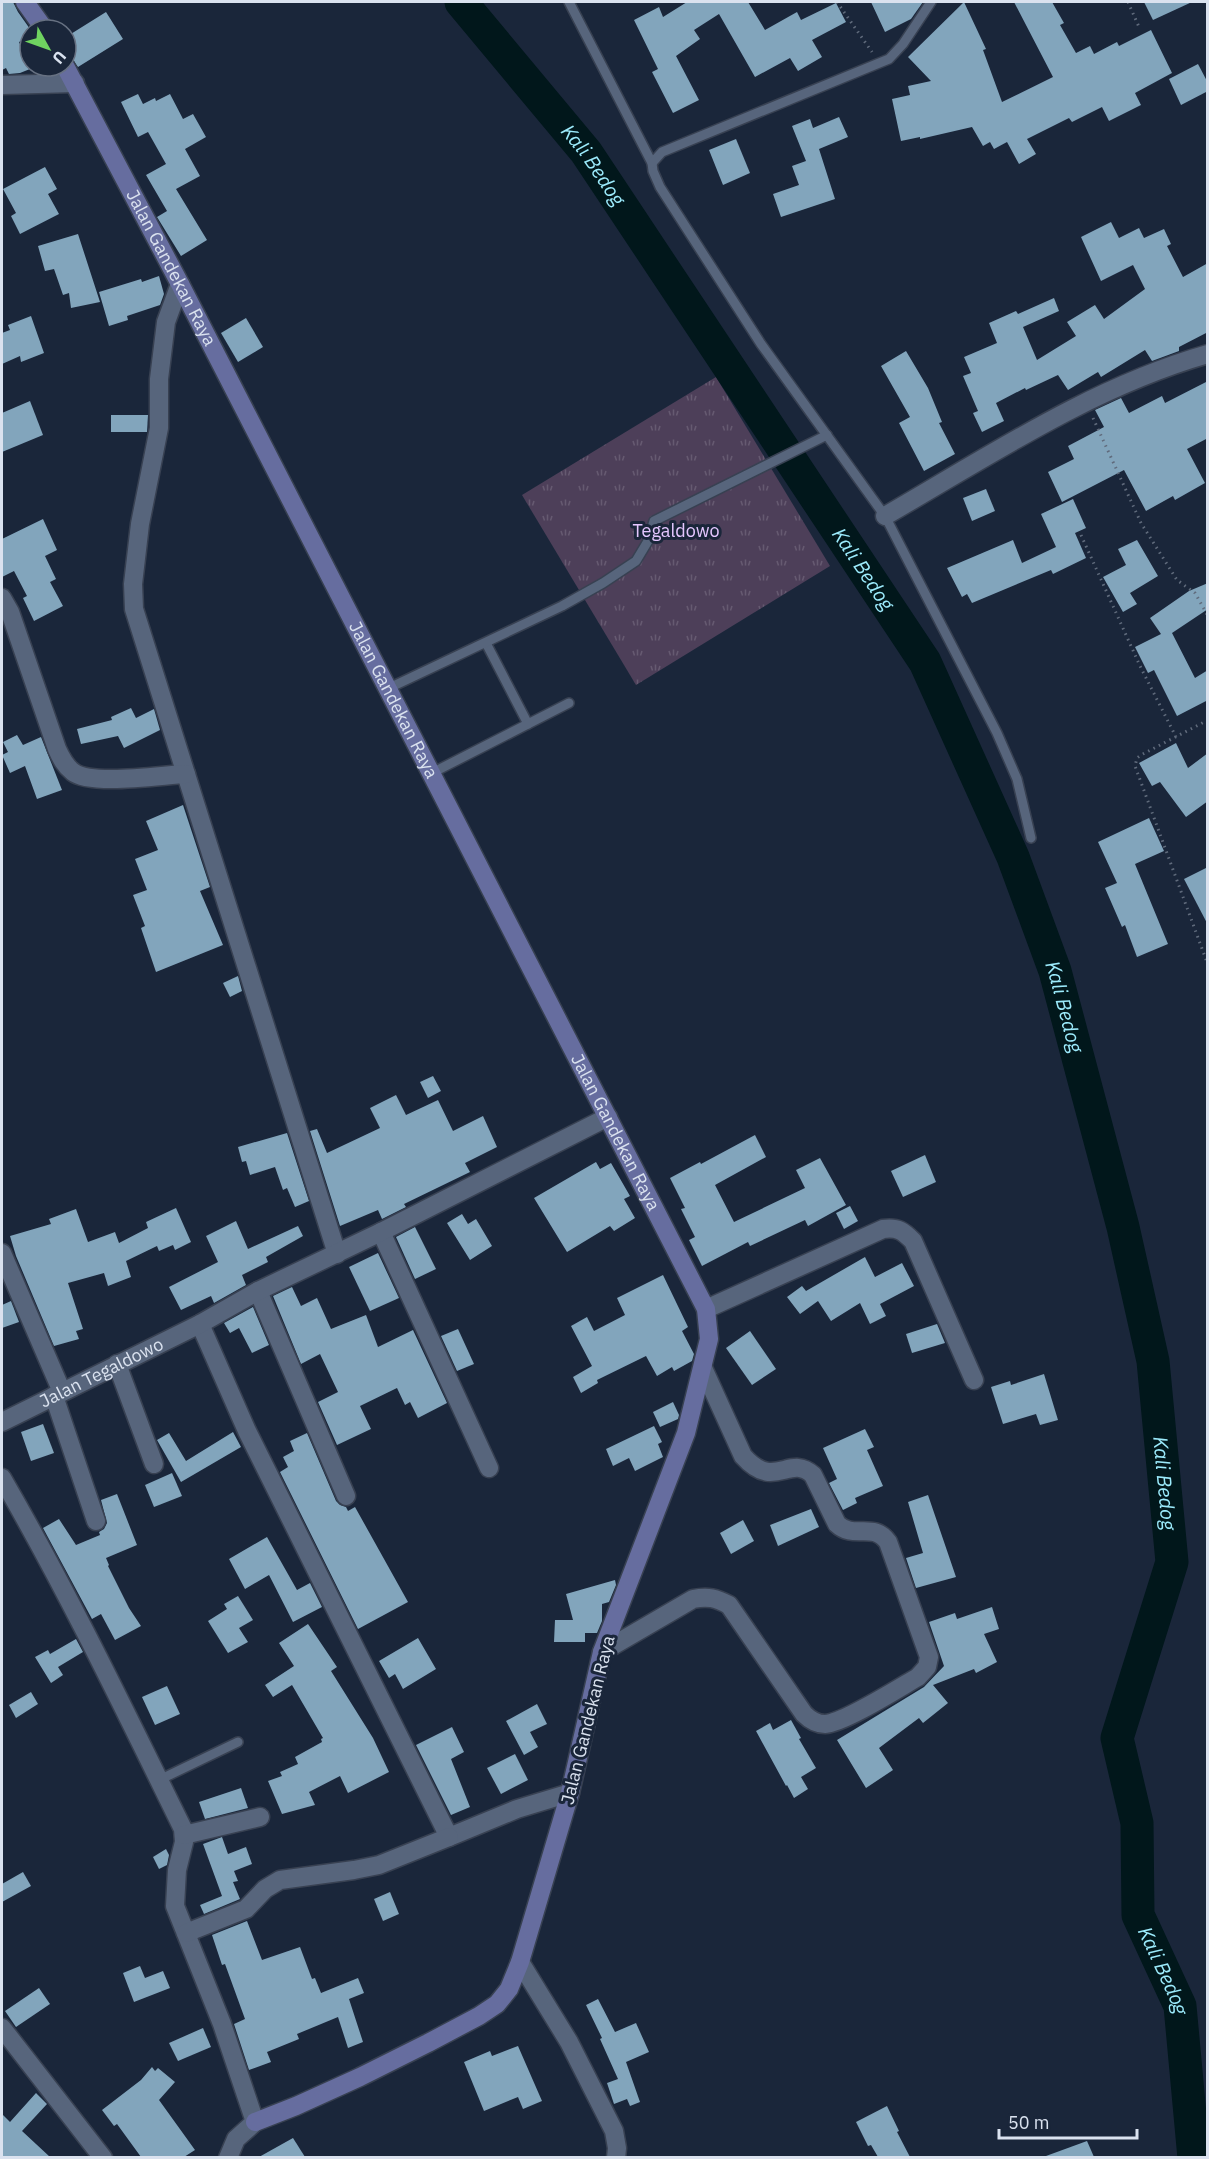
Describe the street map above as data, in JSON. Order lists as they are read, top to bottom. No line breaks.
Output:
{"streets":{"street":["Jalan Gandekan Raya","Jalan Tegaldowo"]},"crossings":[["Jalan Gandekan Raya","Jalan Tegaldowo"]],"water":["Kali Bedog"],"parks":["Tegaldowo"],"scale_bar":"50 m","north":"bottom right"}
